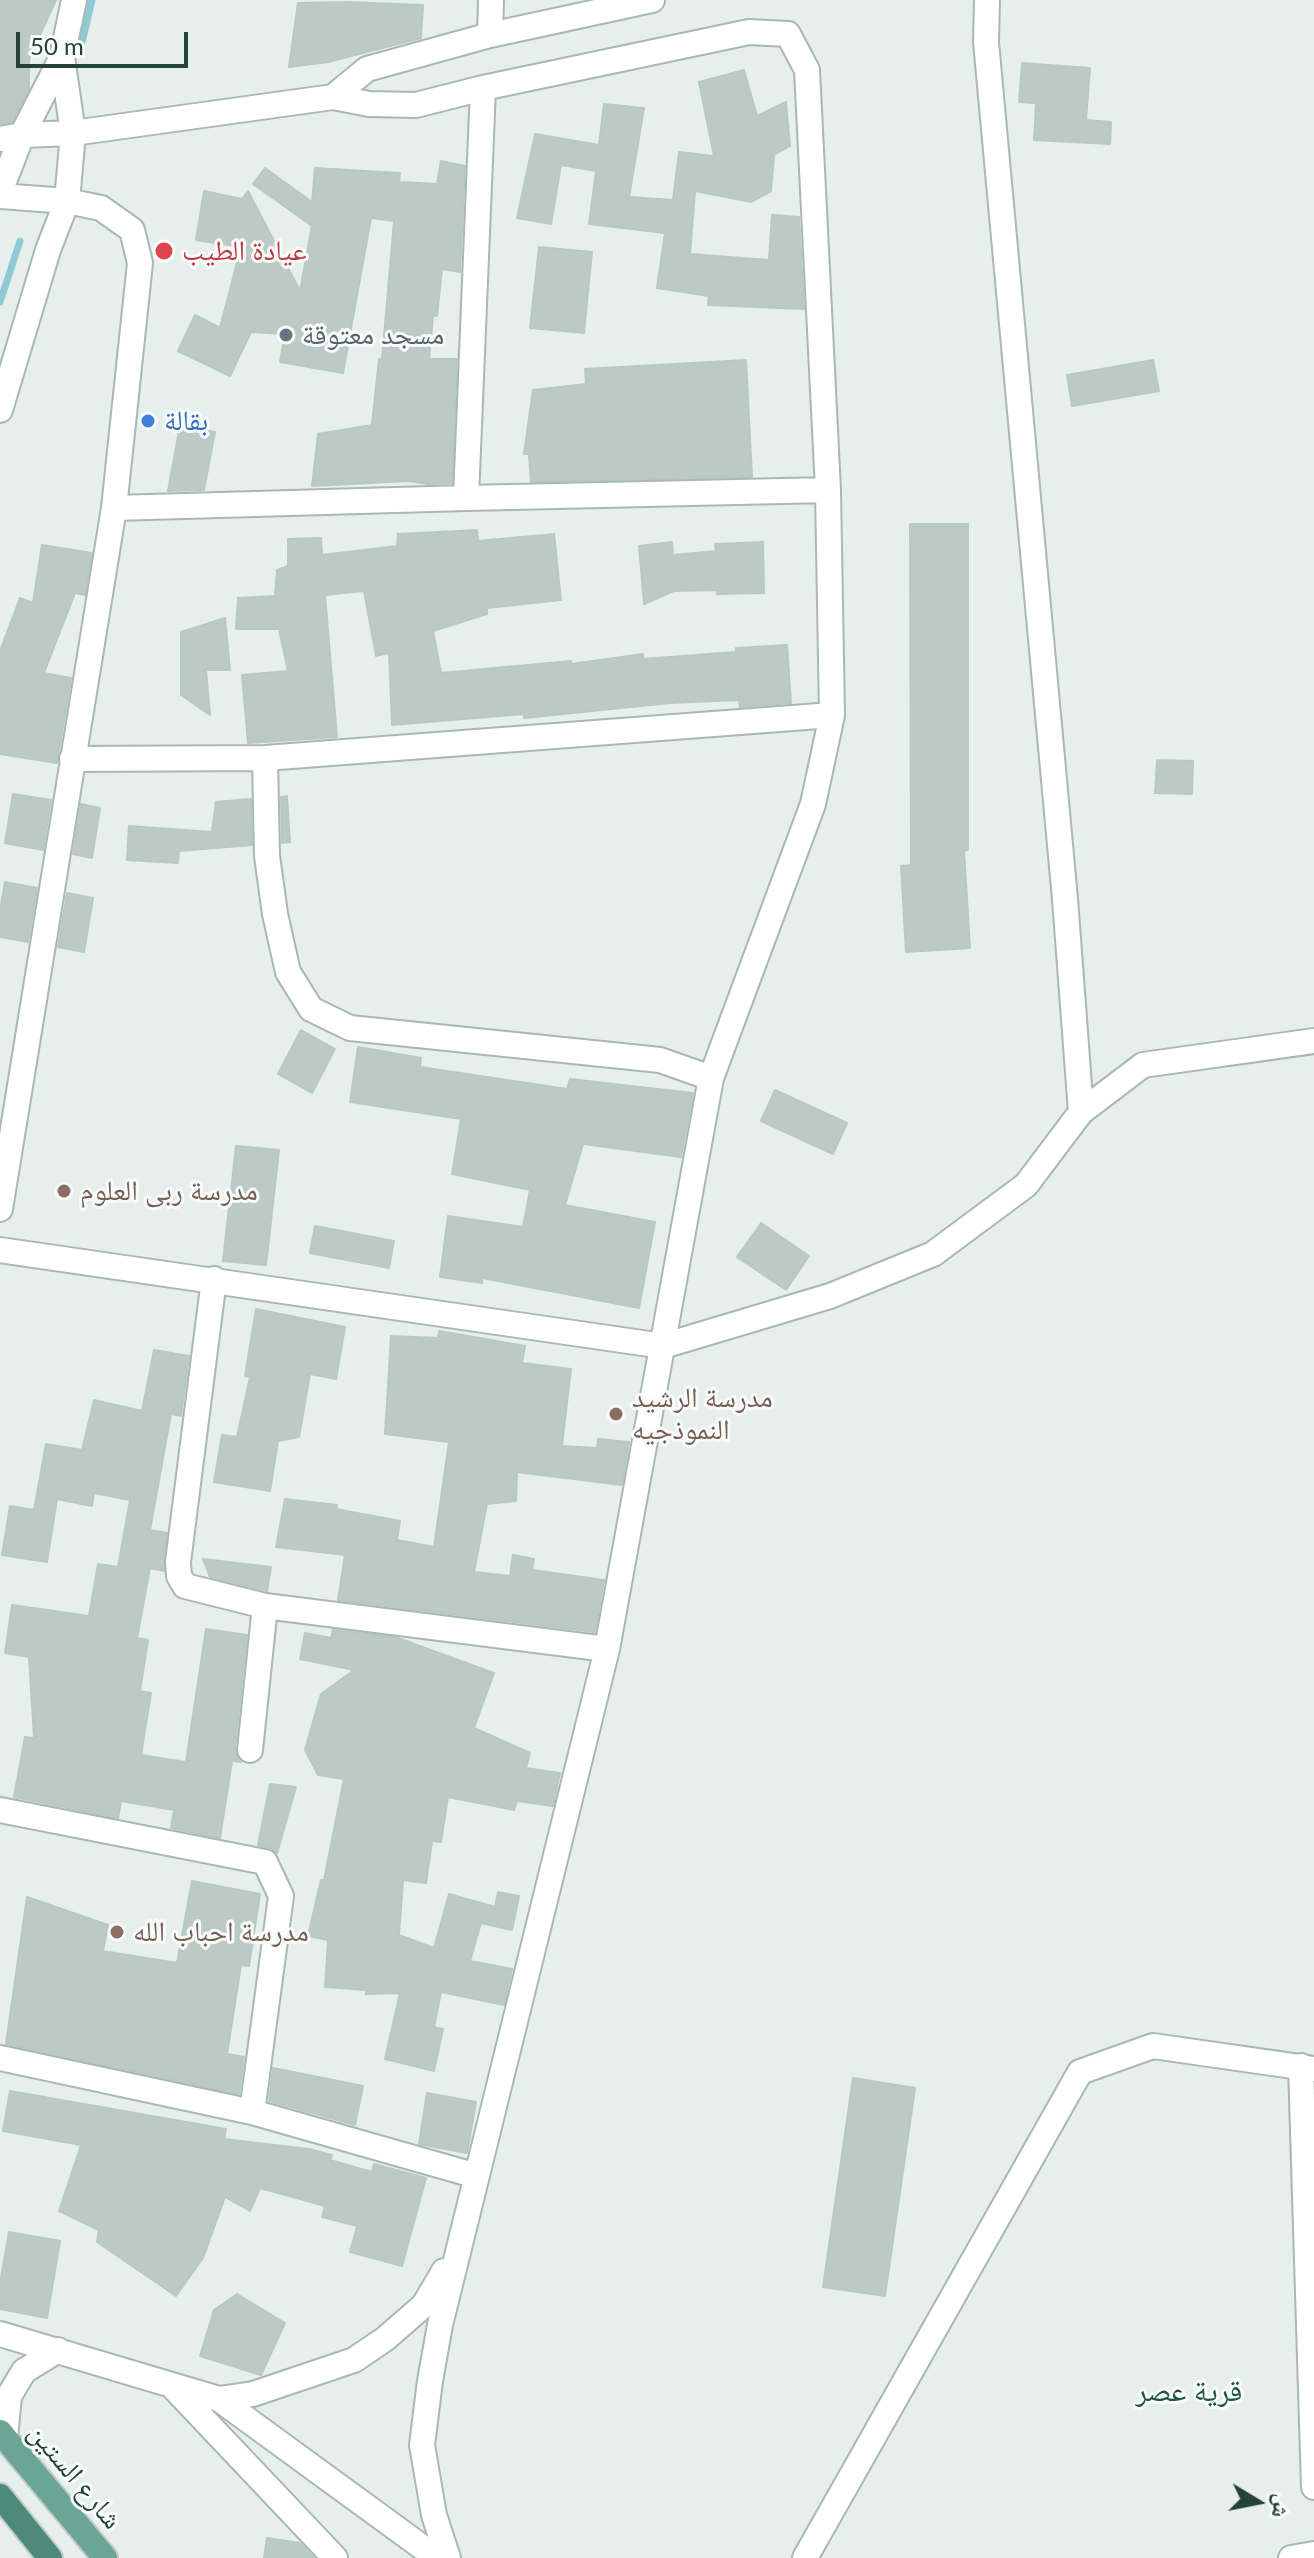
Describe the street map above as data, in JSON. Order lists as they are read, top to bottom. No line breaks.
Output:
{"streets":{"main road":["شارع الستين"]},"districts":["قرية عصر"],"places":["عيادة الطيب","مسجد معتوقة","بقالة","مدرسة ربى العلوم","مدرسة الرشيد النموذجيه","مدرسة احباب الله"],"scale_bar":"50 m","north":"right"}
